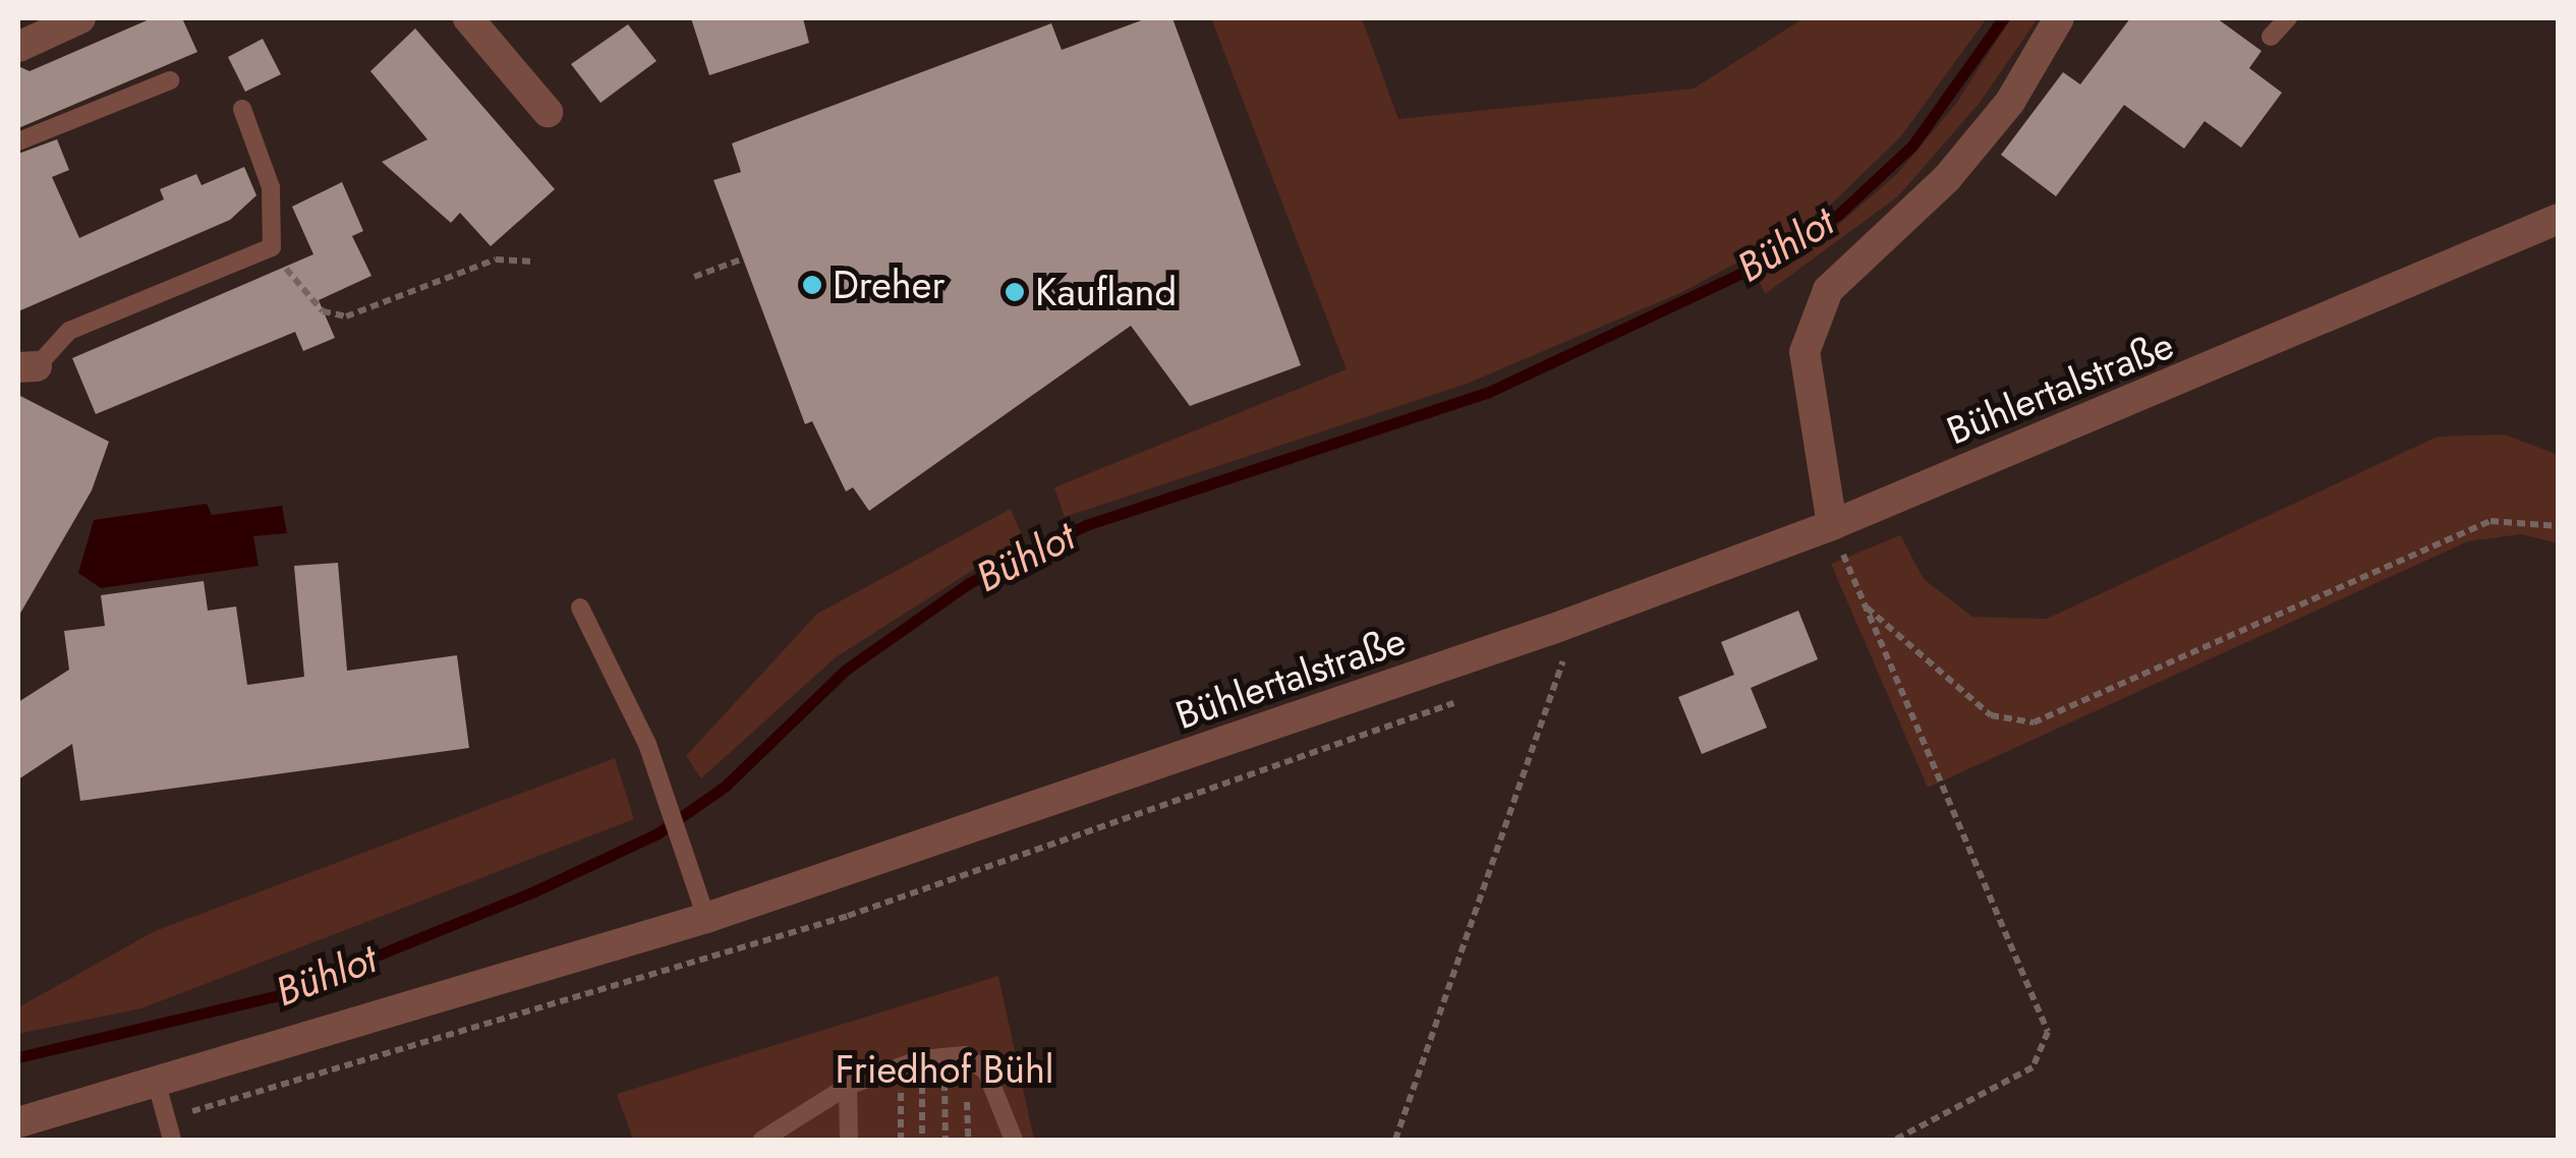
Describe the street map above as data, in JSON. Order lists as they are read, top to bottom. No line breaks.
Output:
{"streets":{"street":["Bühlertalstraße"]},"water":["Bühlot"],"parks":["Friedhof Bühl"],"places":["Dreher","Kaufland"]}
